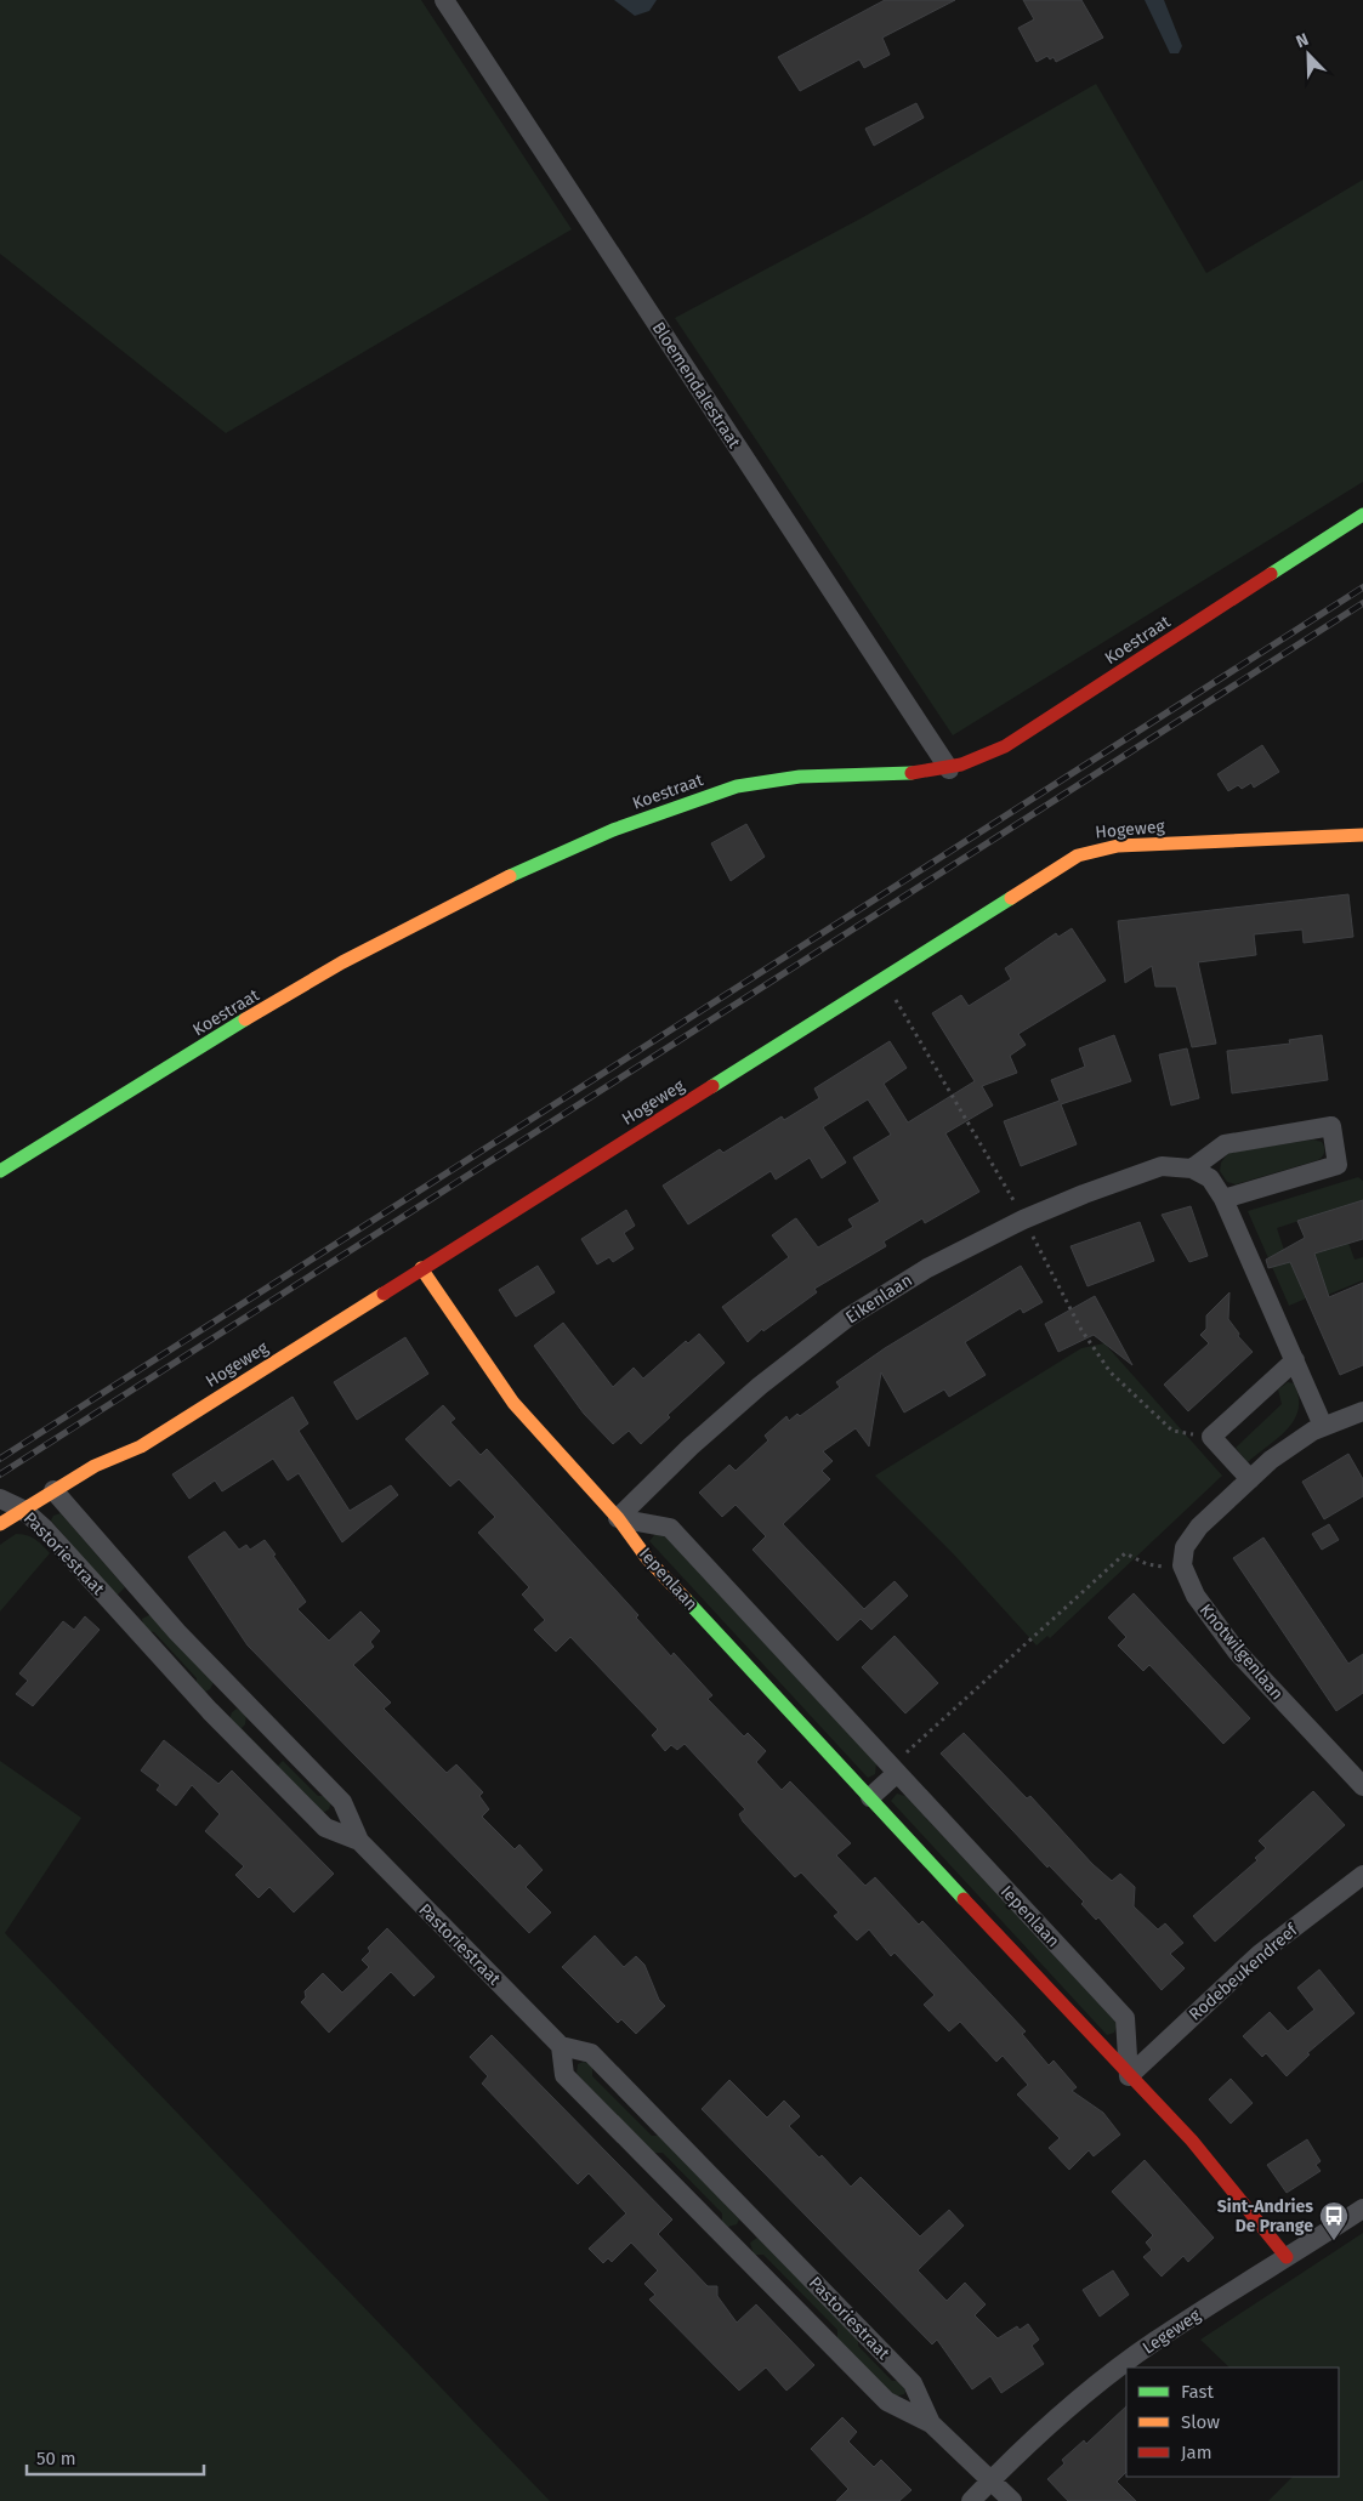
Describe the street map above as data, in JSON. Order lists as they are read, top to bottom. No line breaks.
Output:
{"streets":{"street":["Bloemendalestraat","Koestraat","Hogeweg","Eikenlaan","Pastoriestraat","Iepenlaan","Knotwilgenlaan","Rodebeukendreef","Legeweg"]},"crossings":[["Bloemendalestraat","Koestraat"],["Hogeweg","Pastoriestraat"],["Hogeweg","Iepenlaan"],["Eikenlaan","Iepenlaan"],["Pastoriestraat","Legeweg"],["Iepenlaan","Rodebeukendreef"],["Iepenlaan","Legeweg"]],"places":{"bus stop":["Sint-Andries De Prange"]},"legend":["Fast","Slow","Jam"],"scale_bar":"50 m","north":"top left"}
